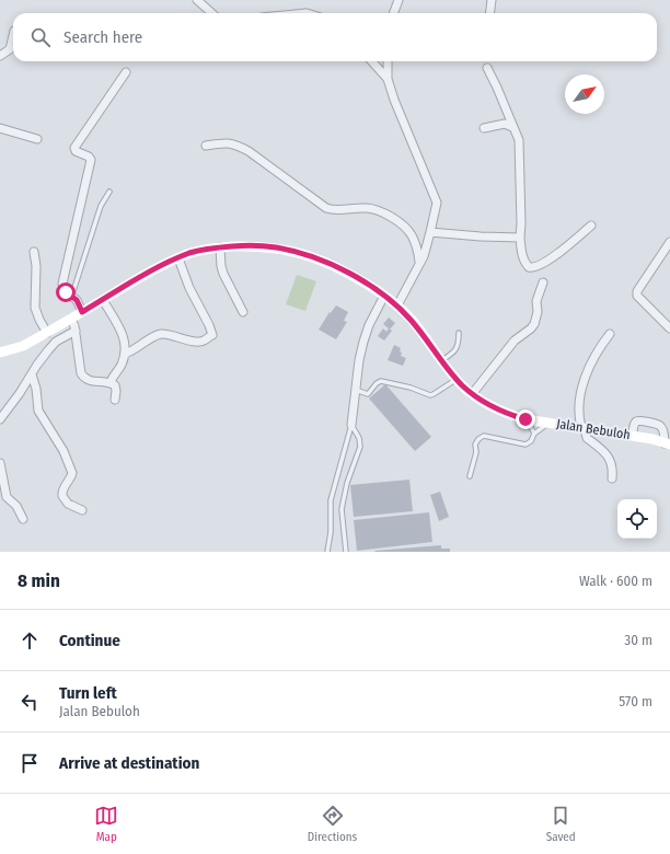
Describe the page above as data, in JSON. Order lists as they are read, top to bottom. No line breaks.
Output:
{"streets":{"main road":["Jalan Bebuloh"]},"north":"top right","page":{"search":"Search here","heading":["8 min","Walk · 600 m"],"list":[["Continue","30 m"],["Turn left","Jalan Bebuloh","570 m"],"Arrive at destination"],"nav":["Map","Directions","Saved"]}}
